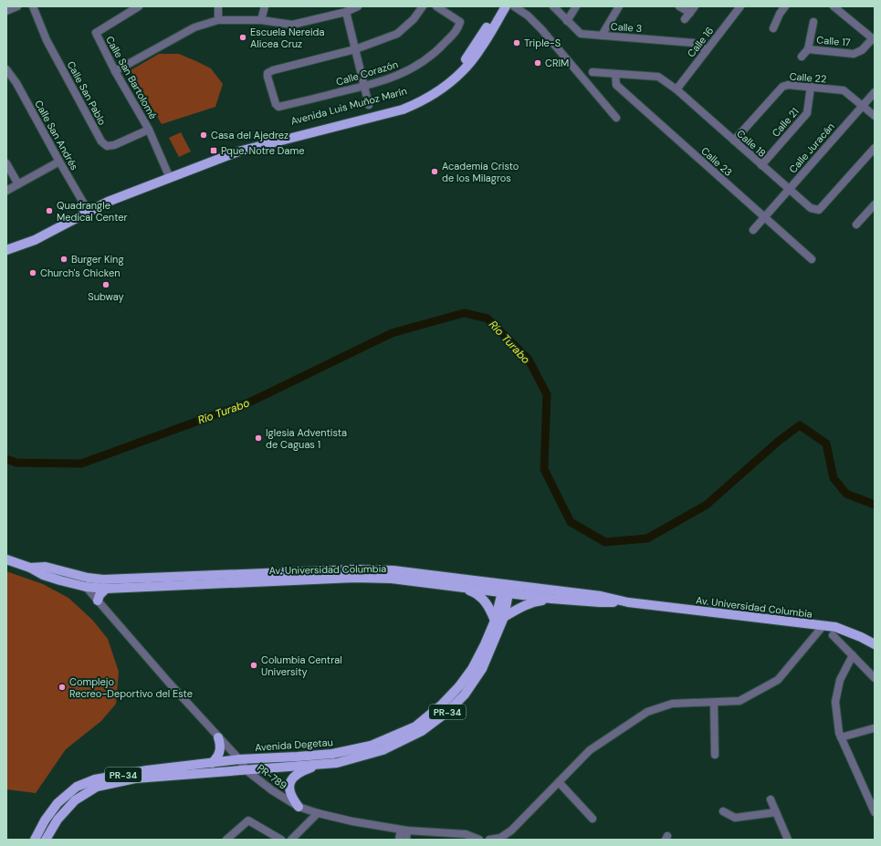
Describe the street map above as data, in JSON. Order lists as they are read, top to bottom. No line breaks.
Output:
{"streets":{"main road":["Avenida Luis Muñoz Marín","Av. Universidad Columbia","PR-34","Avenida Degetau"],"street":["Calle 3","Calle 17","Calle 16","Calle Corazón","Calle San Bartolomé","Calle 22","Calle San Pablo","Calle 21","Calle San Andrés","Calle 18","Calle Juracán","Calle 23","PR-789"]},"crossings":[["Calle 3","Calle 16"],["Calle 16","Calle 18"],["Calle San Bartolomé","Calle San Pablo"],["Calle San Bartolomé","Avenida Luis Muñoz Marín"],["Calle 22","Calle 21"],["Calle 22","Calle 18"],["Calle 22","Calle Juracán"],["Avenida Luis Muñoz Marín","Calle San Andrés"],["Calle 21","Calle 18"],["Calle 18","Calle Juracán"],["Calle 18","Calle 23"],["Calle Juracán","Calle 23"],["Av. Universidad Columbia","PR-34"],["Av. Universidad Columbia","Avenida Degetau"],["Av. Universidad Columbia","PR-789"],["PR-34","Avenida Degetau"],["PR-34","PR-789"],["Avenida Degetau","PR-789"]],"water":["Río Turabo"],"places":{"other":["Escuela Nereida Alicea Cruz","Triple-S","CRIM","Casa del Ajedrez","Academia Cristo de los Milagros","Quadrangle Medical Center","Burger King","Church's Chicken","Subway","Iglesia Adventista de Caguas 1","Columbia Central University","Complejo Recreo-Deportivo del Este"],"transit":["Pque. Notre Dame"]}}
